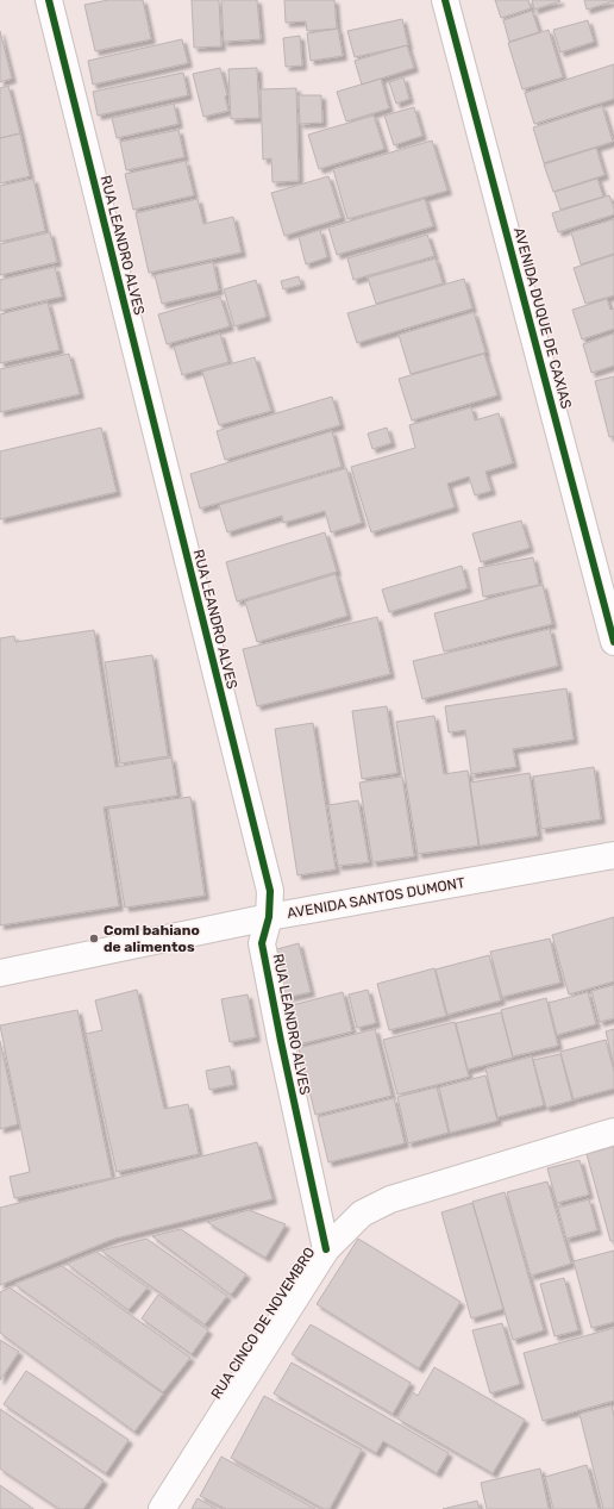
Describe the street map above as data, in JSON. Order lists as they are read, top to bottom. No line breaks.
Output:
{"streets":{"street":["RUA LEANDRO ALVES","AVENIDA DUQUE DE CAXIAS","AVENIDA SANTOS DUMONT","RUA CINCO DE NOVEMBRO"]},"crossings":[["RUA LEANDRO ALVES","AVENIDA SANTOS DUMONT"],["RUA LEANDRO ALVES","RUA CINCO DE NOVEMBRO"]],"places":["Coml bahiano de alimentos"]}
